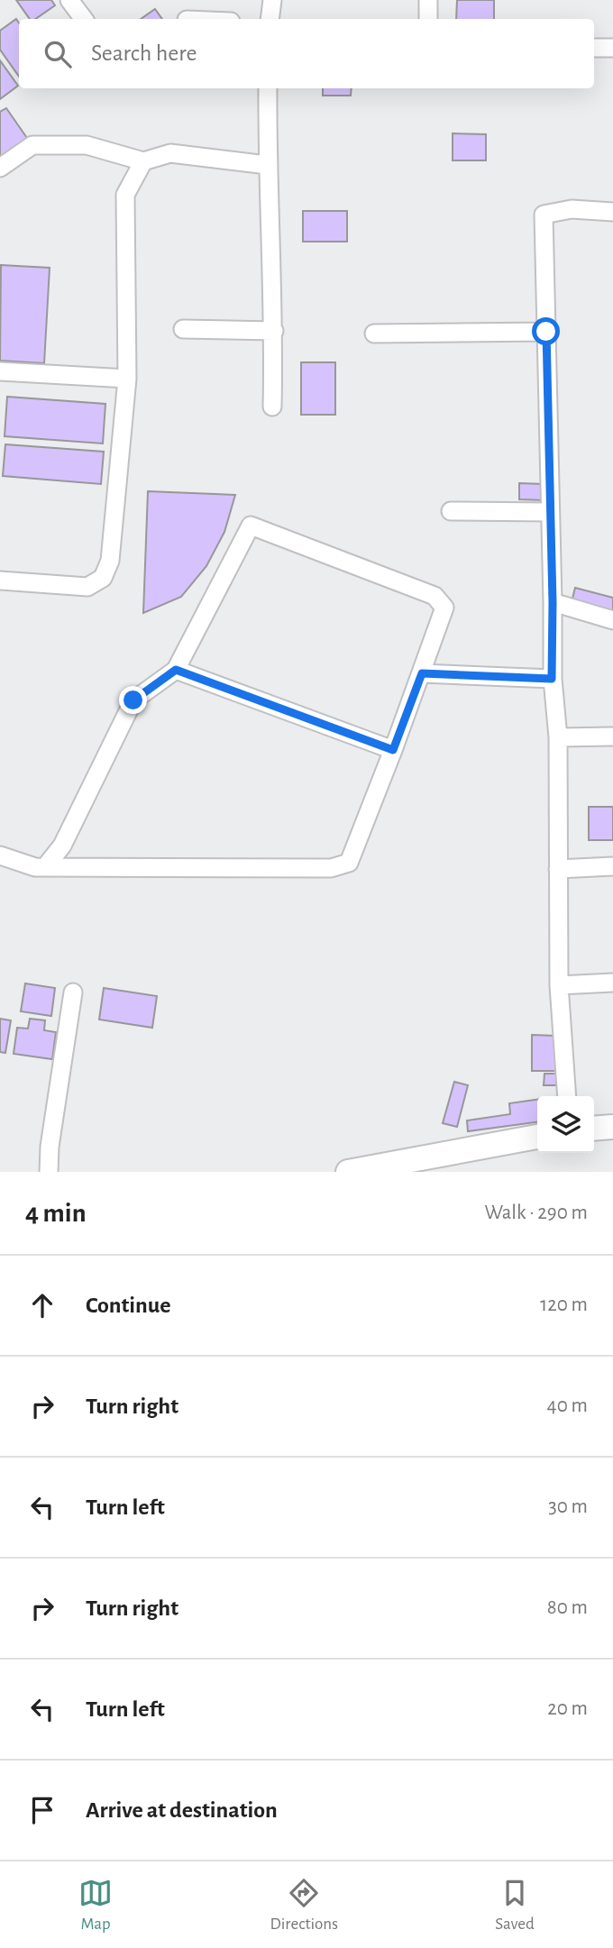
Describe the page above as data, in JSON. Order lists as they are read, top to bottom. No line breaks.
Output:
{"page":{"search":"Search here","heading":["4 min","Walk · 290 m"],"list":[["Continue","120 m"],["Turn right","40 m"],["Turn left","30 m"],["Turn right","80 m"],["Turn left","20 m"],"Arrive at destination"],"nav":["Map","Directions","Saved"]}}
